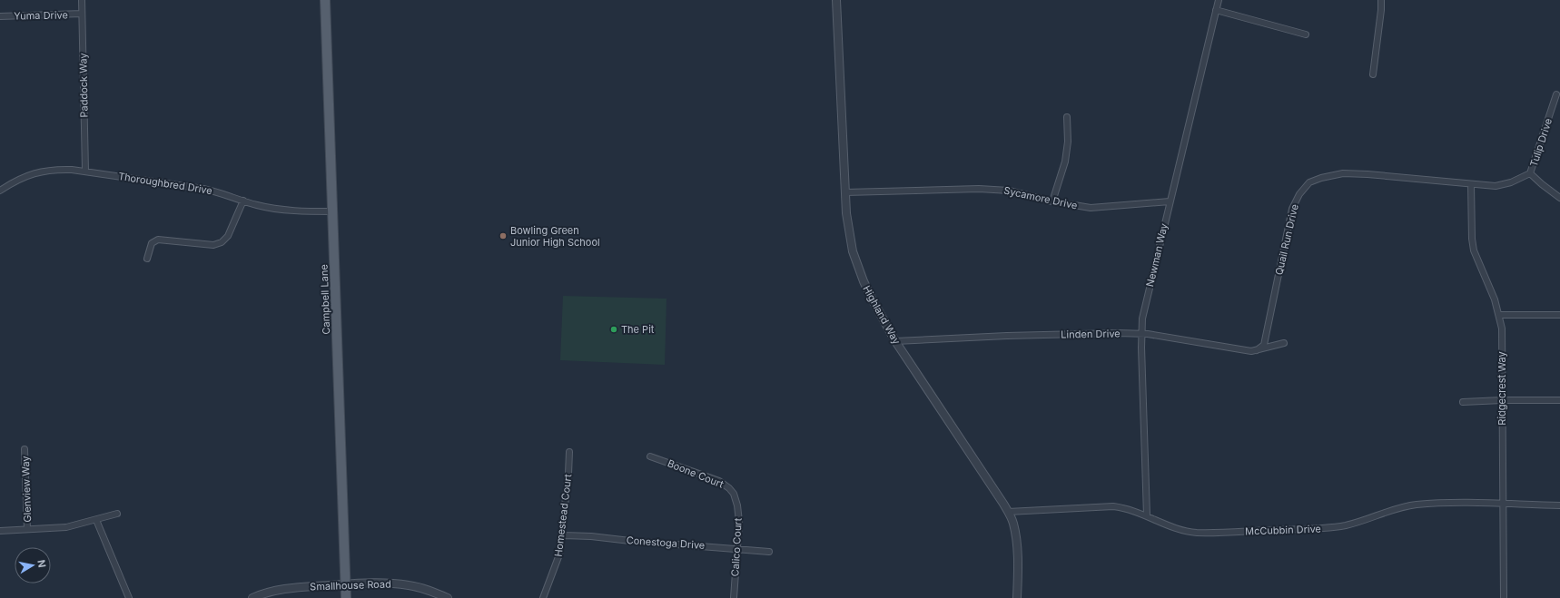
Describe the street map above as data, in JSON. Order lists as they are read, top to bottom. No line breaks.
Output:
{"streets":{"main road":["Campbell Lane"],"street":["Yuma Drive","Paddock Way","Tulip Drive","Thoroughbred Drive","Sycamore Drive","Quail Run Drive","Newman Way","Highland Way","Linden Drive","Ridgecrest Way","Boone Court","Glenview Way","Homestead Court","McCubbin Drive","Conestoga Drive","Calico Court","Smallhouse Road"]},"crossings":[["Yuma Drive","Paddock Way"],["Paddock Way","Thoroughbred Drive"],["Tulip Drive","Quail Run Drive"],["Tulip Drive","Ridgecrest Way"],["Thoroughbred Drive","Campbell Lane"],["Sycamore Drive","Newman Way"],["Sycamore Drive","Highland Way"],["Quail Run Drive","Linden Drive"],["Quail Run Drive","Ridgecrest Way"],["Newman Way","Linden Drive"],["Newman Way","McCubbin Drive"],["Campbell Lane","Smallhouse Road"],["Highland Way","Linden Drive"],["Highland Way","McCubbin Drive"],["Ridgecrest Way","McCubbin Drive"],["Boone Court","Calico Court"],["Homestead Court","Conestoga Drive"],["Conestoga Drive","Calico Court"]],"places":["Bowling Green Junior High School","The Pit"],"north":"right"}
